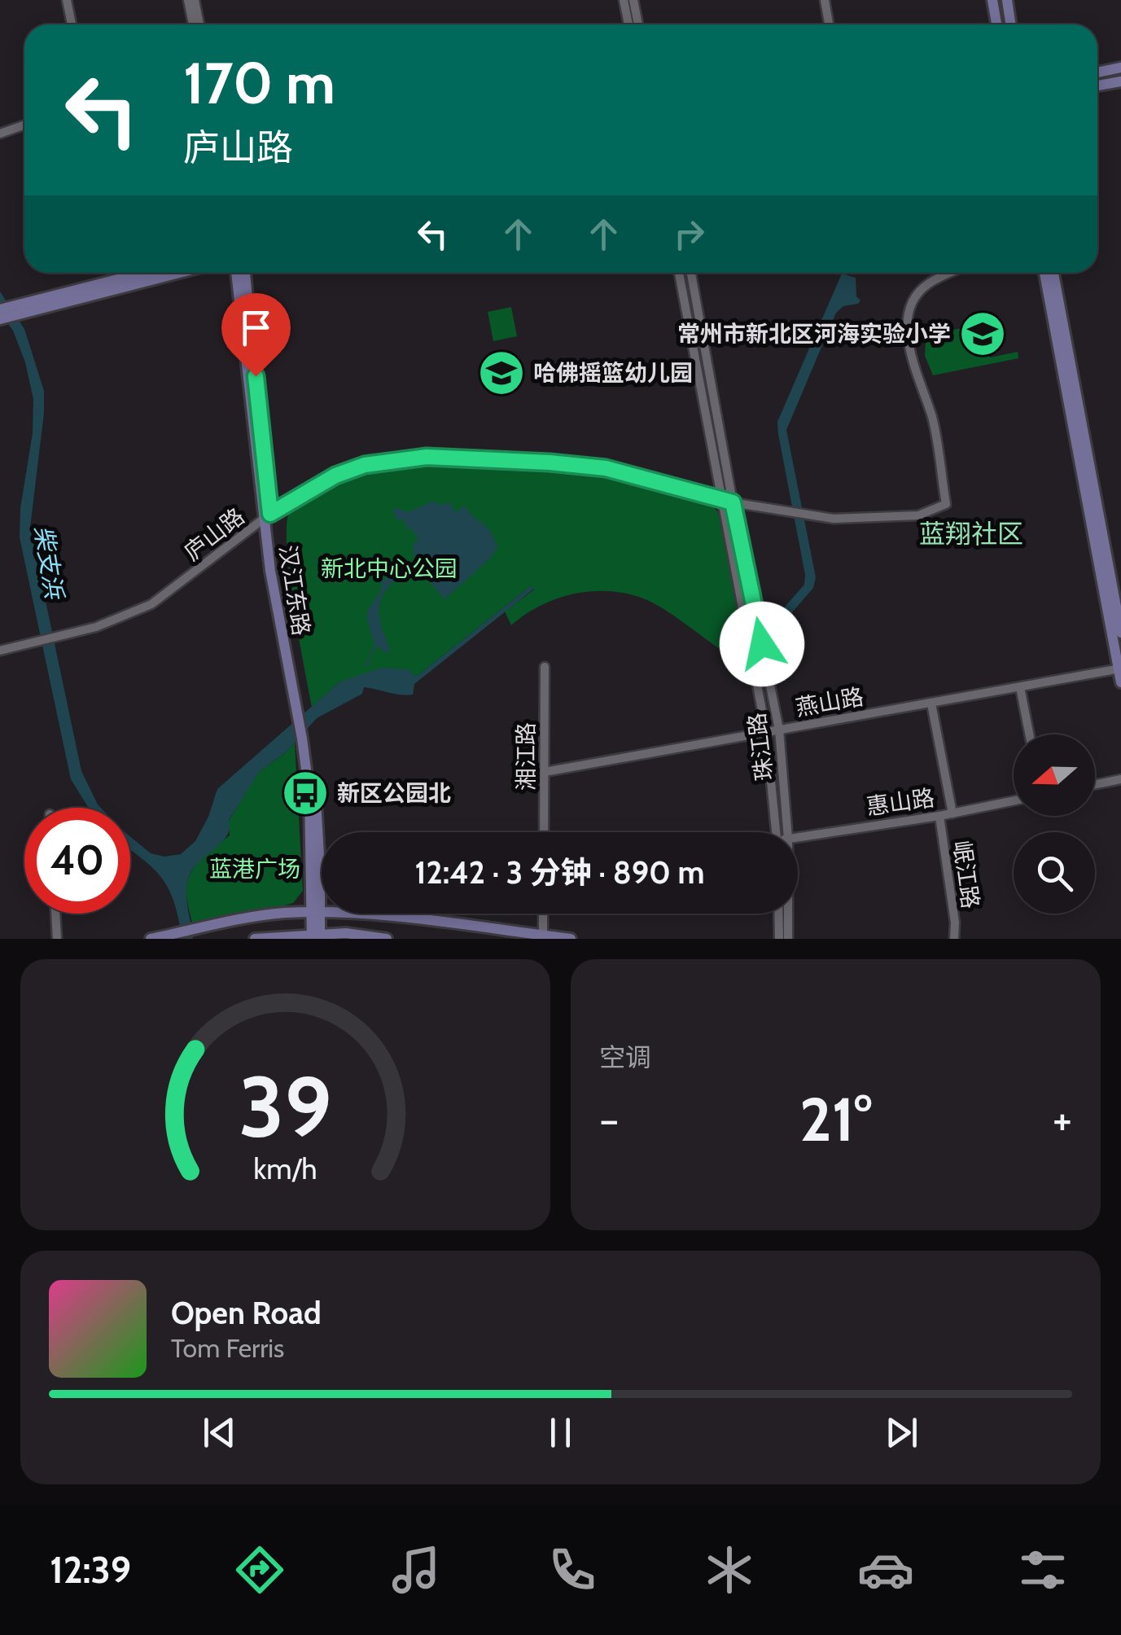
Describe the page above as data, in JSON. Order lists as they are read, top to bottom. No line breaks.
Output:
{"streets":{"main road":["汉江东路"],"street":["庐山路","燕山路","珠江路","湘江路","惠山路","岷江路"]},"crossings":[["庐山路","汉江东路"],["庐山路","珠江路"],["燕山路","珠江路"],["燕山路","湘江路"],["燕山路","岷江路"],["惠山路","岷江路"]],"districts":["蓝翔社区"],"water":["柴支浜"],"parks":["新北中心公园","蓝港广场"],"places":{"school or university":["常州市新北区河海实验小学","哈佛摇篮幼儿园"],"bus stop":["新区公园北"]},"north":"left","page":{"turn":["170 m","庐山路"],"limit":"40","trip":"12:42 · 3 分钟 · 890 m","tile":"空调","heat":["−","21°","+"],"song":["Open Road","Tom Ferris"],"tabs":"12:39","gauge":["39","km/h"]}}
